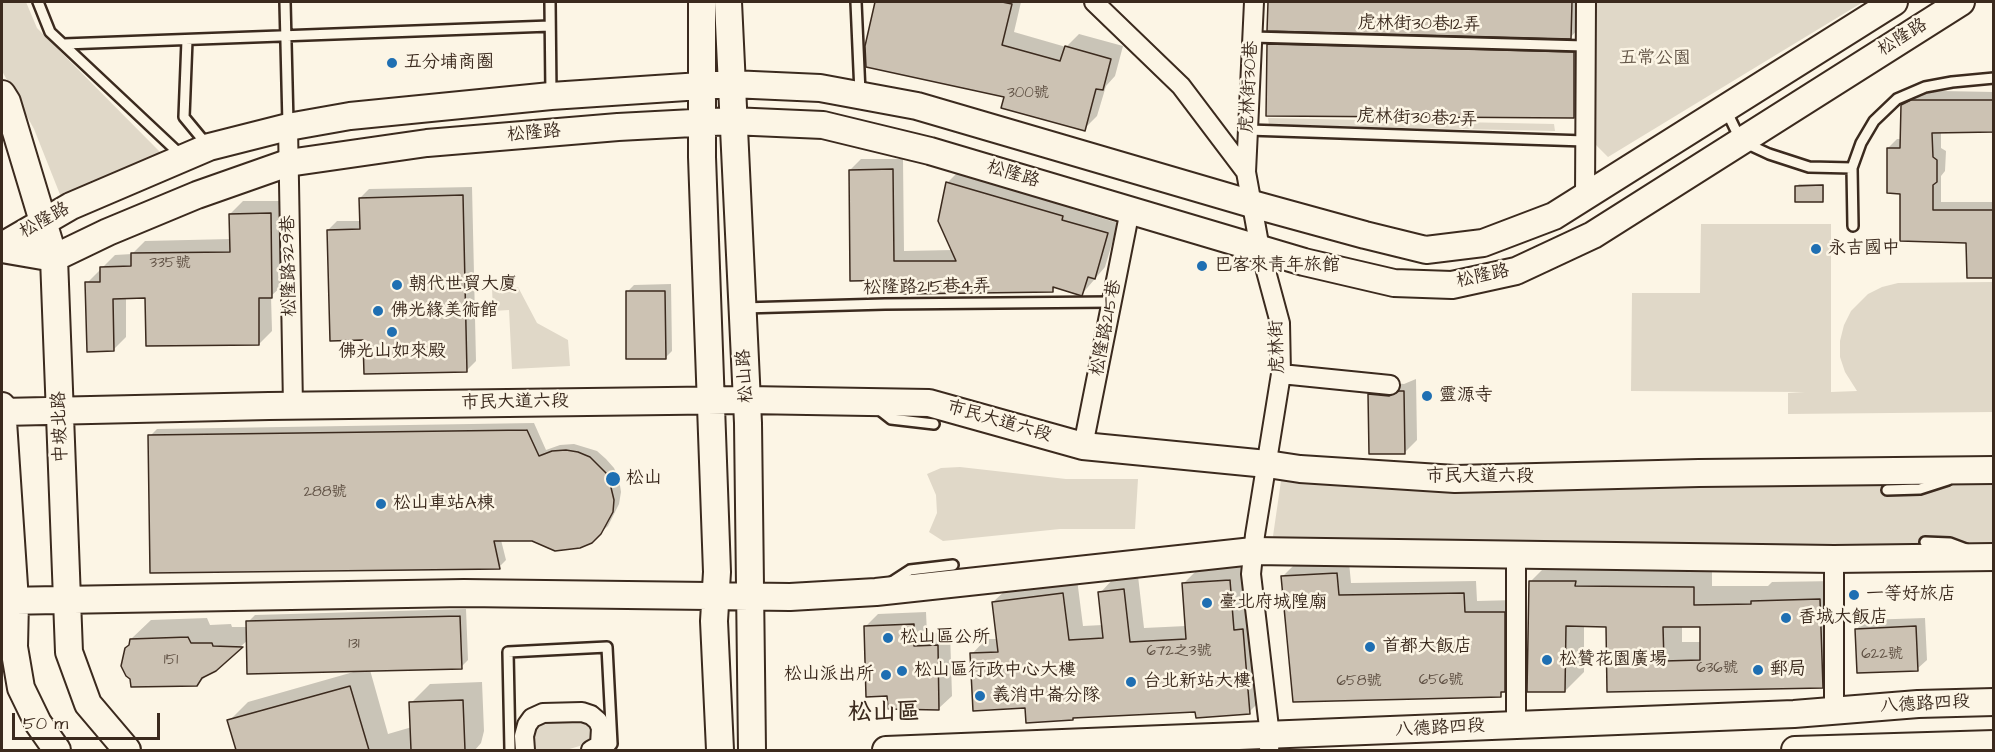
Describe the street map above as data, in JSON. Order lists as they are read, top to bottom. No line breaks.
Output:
{"streets":{"street":["松隆路","虎林街30巷","松隆路329巷","松隆路215巷","虎林街","松山路","市民大道六段","中坡北路","八德路四段"],"lane":["虎林街30巷12弄","虎林街30巷2弄","松隆路215巷4弄"]},"crossings":[["虎林街30巷12弄","虎林街30巷"],["松隆路","松隆路329巷"],["松隆路","松隆路215巷"],["松隆路","虎林街"],["松隆路","松山路"],["松隆路","中坡北路"],["虎林街30巷","虎林街30巷2弄"],["虎林街30巷","虎林街"],["松隆路329巷","市民大道六段"],["松隆路215巷4弄","松隆路215巷"],["松隆路215巷4弄","松山路"],["松隆路215巷","市民大道六段"],["虎林街","市民大道六段"],["虎林街","八德路四段"],["松山路","市民大道六段"],["市民大道六段","中坡北路"]],"districts":["松山區"],"parks":["五常公園"],"places":["五分埔商圈","永吉國中","巴客來青年旅館","朝代世貿大廈","佛光緣美術館","佛光山如來殿","靈源寺","松山","松山車站A棟","一等好旅店","臺北府城隍廟","香城大飯店","松山區公所","首都大飯店","松贊花園廣場","郵局","松山區行政中心大樓","松山派出所","台北新站大樓","義消中崙分隊"],"house_numbers":["300號","335號","288號","131","672之3號","622號","151","636號","656號","658號"],"scale_bar":"50 m"}
